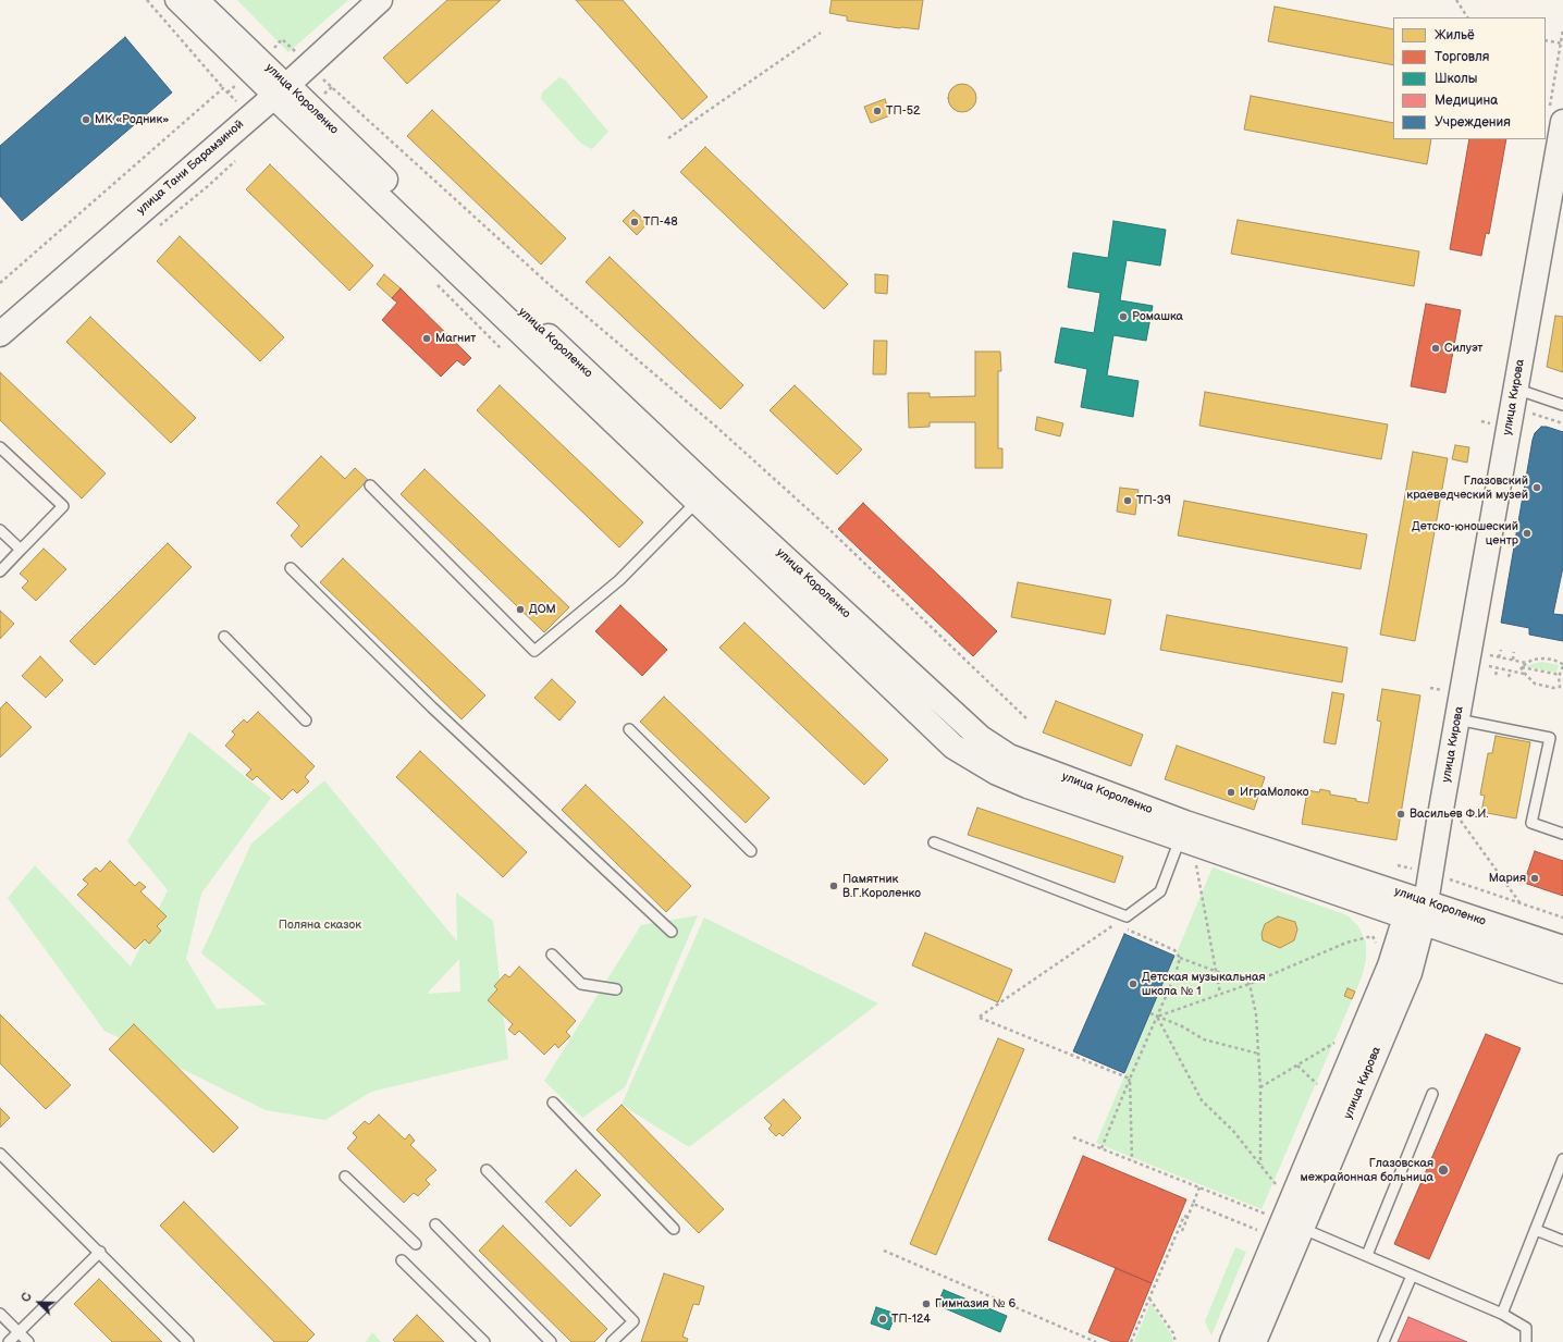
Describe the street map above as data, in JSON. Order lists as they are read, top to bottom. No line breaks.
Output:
{"streets":{"street":["улица Короленко","улица Тани Барамзиной","улица Кирова"]},"crossings":[["улица Короленко","улица Тани Барамзиной"],["улица Короленко","улица Кирова"]],"parks":["Поляна сказок"],"places":["ТП-52","МК «Родник»","ТП-48","Ромашка","Магнит","Силуэт","Глазовский краеведческий музей","ТП-39","Детско-юношеский центр","ДОМ","ИграМолоко","Васильев Ф.И.","Мария","Памятник В.Г.Короленко","Детская музыкальная школа № 1","Глазовская межрайонная больница","Гимназия № 6","ТП-124"],"legend":["Жильё","Торговля","Школы","Медицина","Учреждения"],"north":"top left"}
